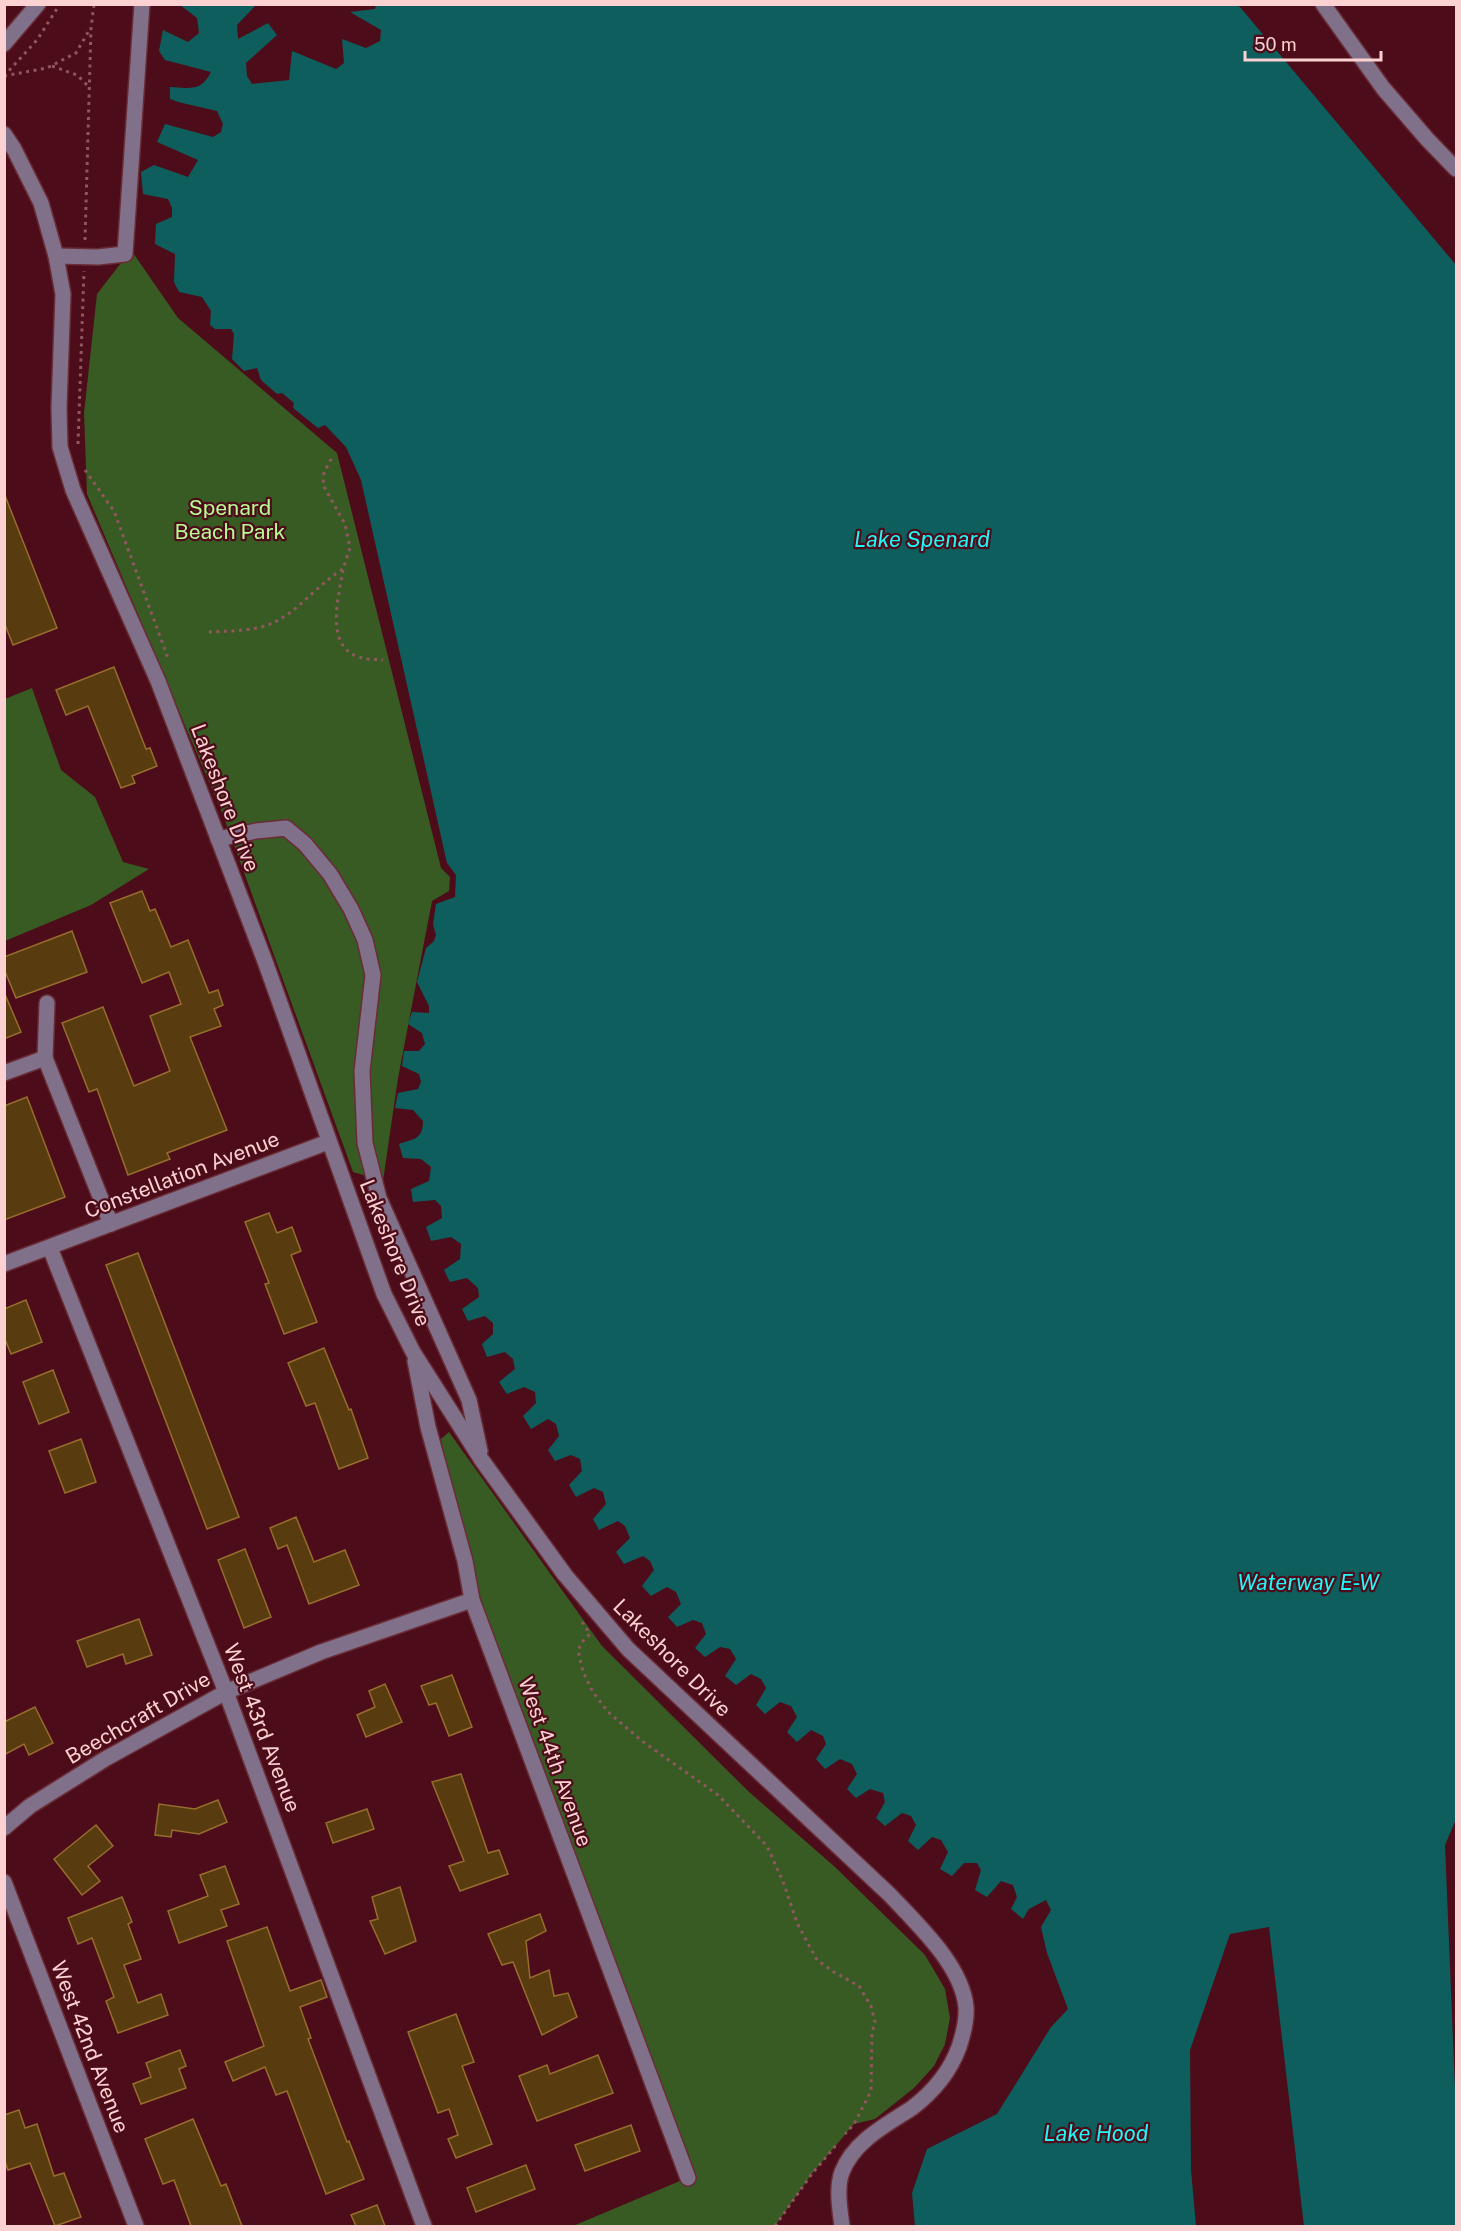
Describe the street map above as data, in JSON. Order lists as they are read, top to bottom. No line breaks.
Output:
{"streets":{"street":["Lakeshore Drive","Constellation Avenue","Beechcraft Drive","West 43rd Avenue","West 44th Avenue","West 42nd Avenue"]},"crossings":[["Lakeshore Drive","Constellation Avenue"],["Lakeshore Drive","West 44th Avenue"],["Constellation Avenue","West 43rd Avenue"],["Beechcraft Drive","West 43rd Avenue"],["Beechcraft Drive","West 44th Avenue"]],"water":["Lake Spenard","Waterway E-W","Lake Hood"],"parks":["Spenard Beach Park"],"scale_bar":"50 m"}
